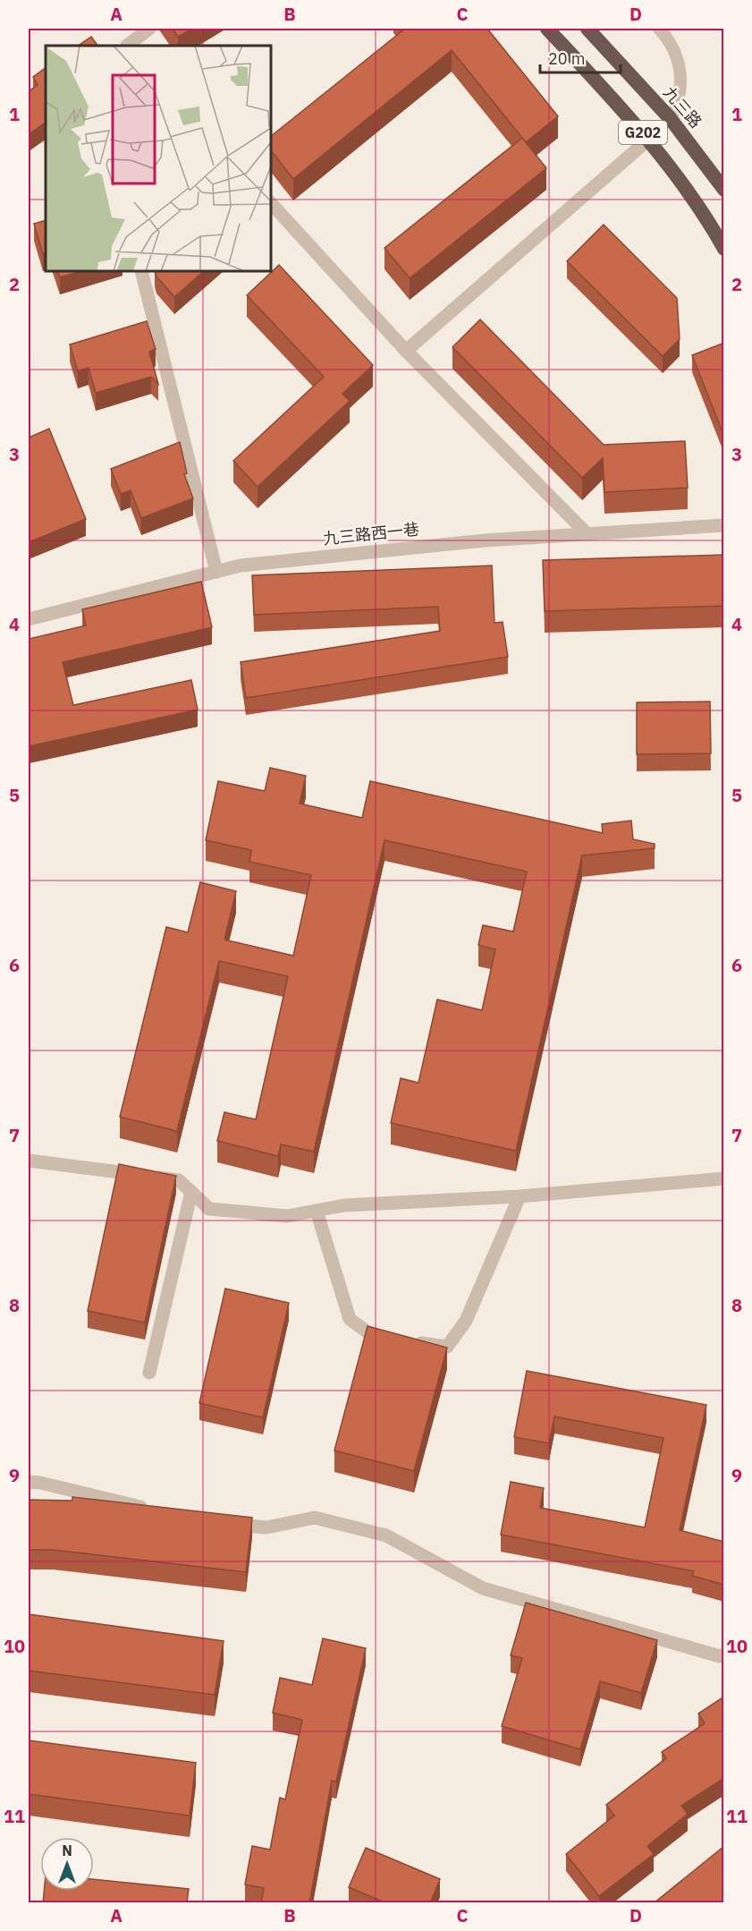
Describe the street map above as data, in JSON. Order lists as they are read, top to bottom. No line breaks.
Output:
{"streets":{"highway":["九三路","G202"],"street":["九三路西一巷"]},"scale_bar":"20 m","north":"top","grid":{"columns":["A","B","C","D"],"rows":["1","2","3","4","5","6","7","8","9","10","11"]}}
